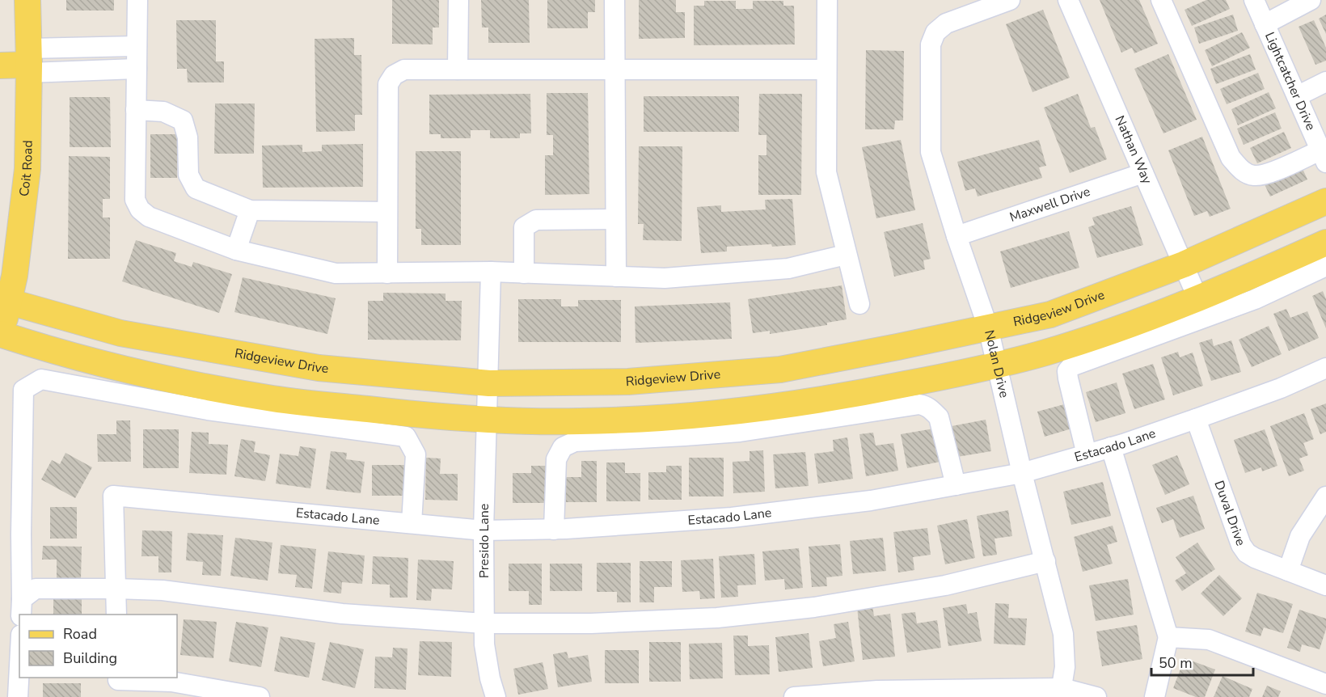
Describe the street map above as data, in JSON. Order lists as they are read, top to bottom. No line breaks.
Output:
{"streets":{"main road":["Coit Road","Ridgeview Drive"],"street":["Lightcatcher Drive","Nathan Way","Maxwell Drive","Nolan Drive","Estacado Lane","Duval Drive","Presido Lane"]},"crossings":[["Nathan Way","Maxwell Drive"],["Nathan Way","Ridgeview Drive"],["Coit Road","Ridgeview Drive"],["Maxwell Drive","Nolan Drive"],["Ridgeview Drive","Nolan Drive"],["Ridgeview Drive","Presido Lane"],["Nolan Drive","Estacado Lane"],["Estacado Lane","Duval Drive"],["Estacado Lane","Presido Lane"]],"legend":["Road","Building"],"scale_bar":"50 m"}
